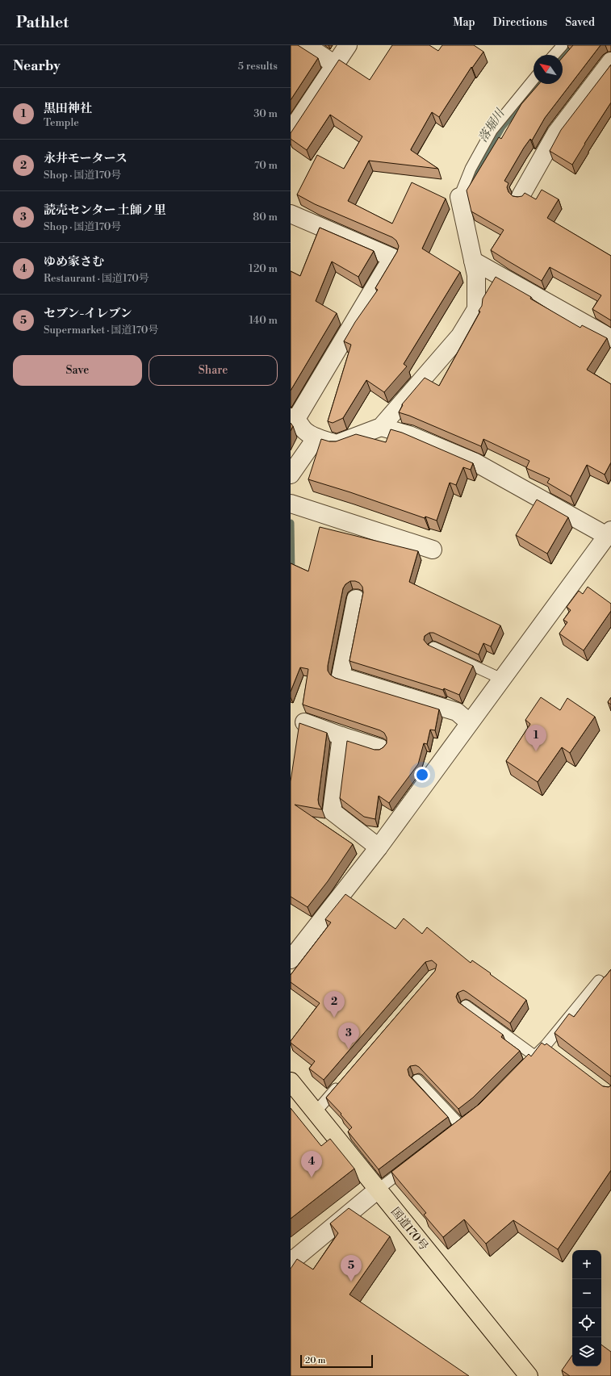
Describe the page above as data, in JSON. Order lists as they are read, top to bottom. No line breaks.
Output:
{"streets":{"highway":["国道170号"]},"water":["落堀川"],"scale_bar":"20 m","north":"top left","page":{"header":"Pathlet","nav":["Map","Directions","Saved"],"heading":["Nearby","5 results"],"list":[{"mark":"1","name":"黒田神社","note":"Temple","value":"30 m"},{"mark":"2","name":"永井モータース","note":"Shop · 国道170号","value":"70 m"},{"mark":"3","name":"読売センター 土師ノ里","note":"Shop · 国道170号","value":"80 m"},{"mark":"4","name":"ゆめ家さむ","note":"Restaurant · 国道170号","value":"120 m"},{"mark":"5","name":"セブン-イレブン","note":"Supermarket · 国道170号","value":"140 m"}],"buttons":["Save","Share"],"pins":["1","2","3","4","5"],"map_buttons":["+","−"],"scale":"20 m"}}
